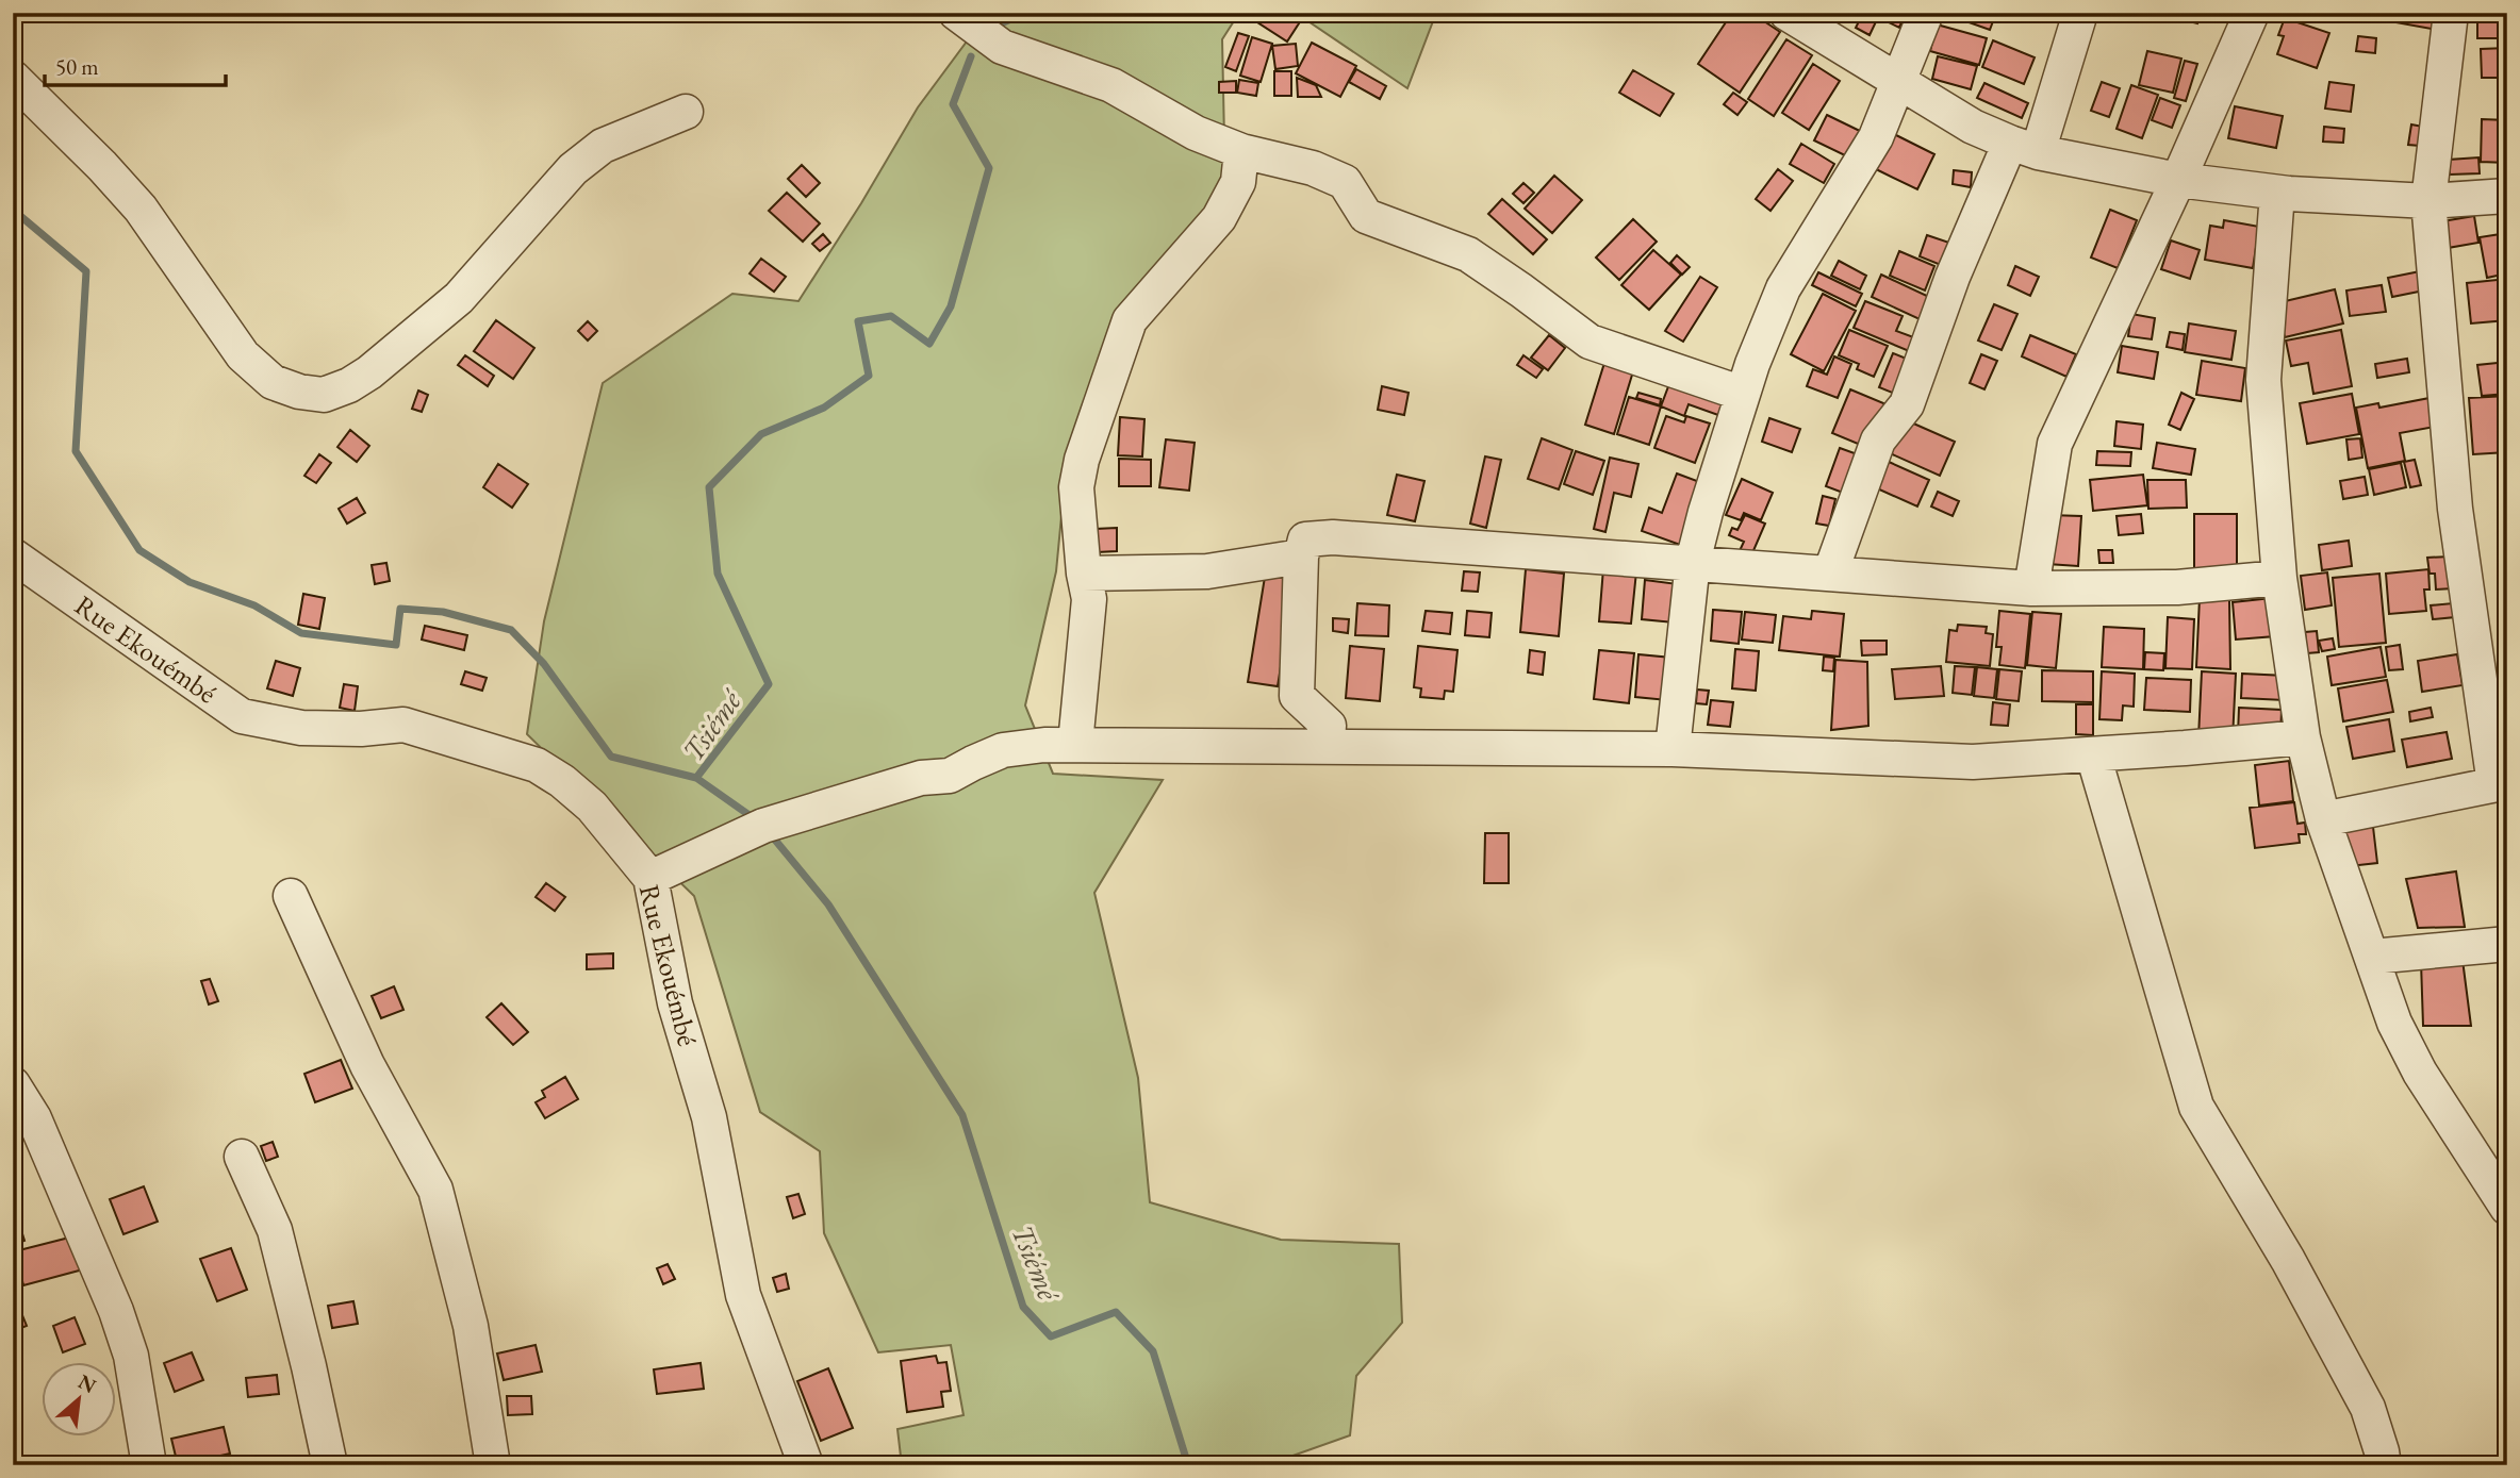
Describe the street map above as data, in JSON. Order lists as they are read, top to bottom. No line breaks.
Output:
{"streets":{"street":["Rue Ekouémbé"]},"water":["Tsiémé"],"scale_bar":"50 m","north":"top right"}
